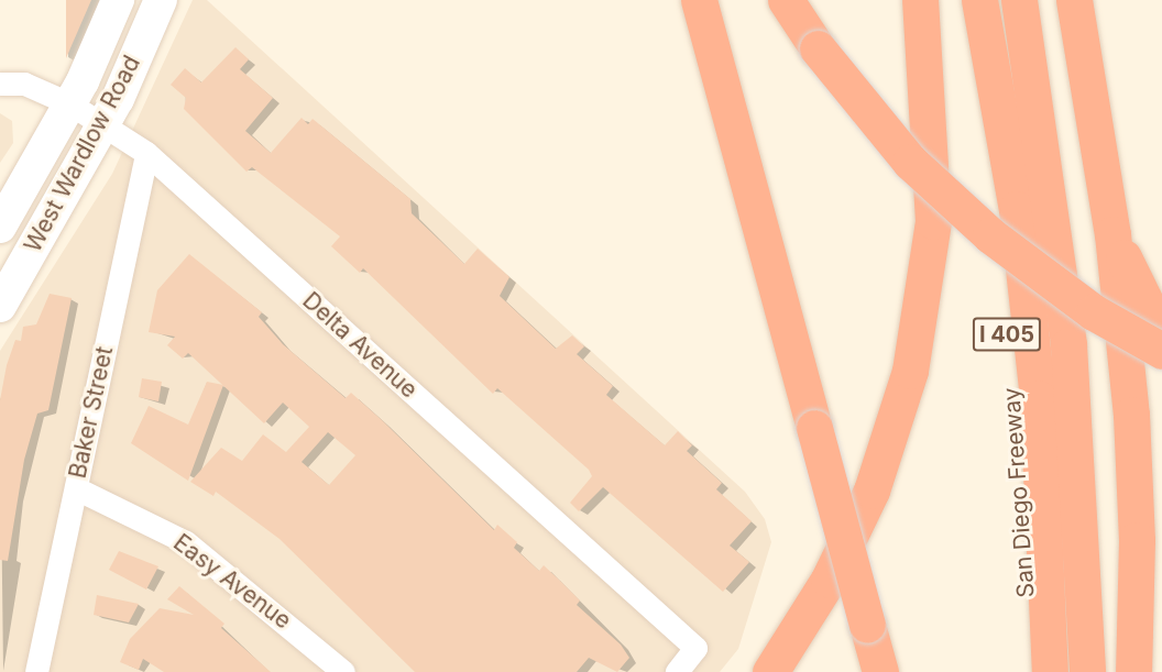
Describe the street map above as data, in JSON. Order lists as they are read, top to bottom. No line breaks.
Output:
{"streets":{"highway":["I 405","San Diego Freeway"],"main road":["West Wardlow Road"],"street":["Delta Avenue","Baker Street","Easy Avenue"]},"crossings":[["West Wardlow Road","Delta Avenue"],["Delta Avenue","Baker Street"],["Baker Street","Easy Avenue"]]}
